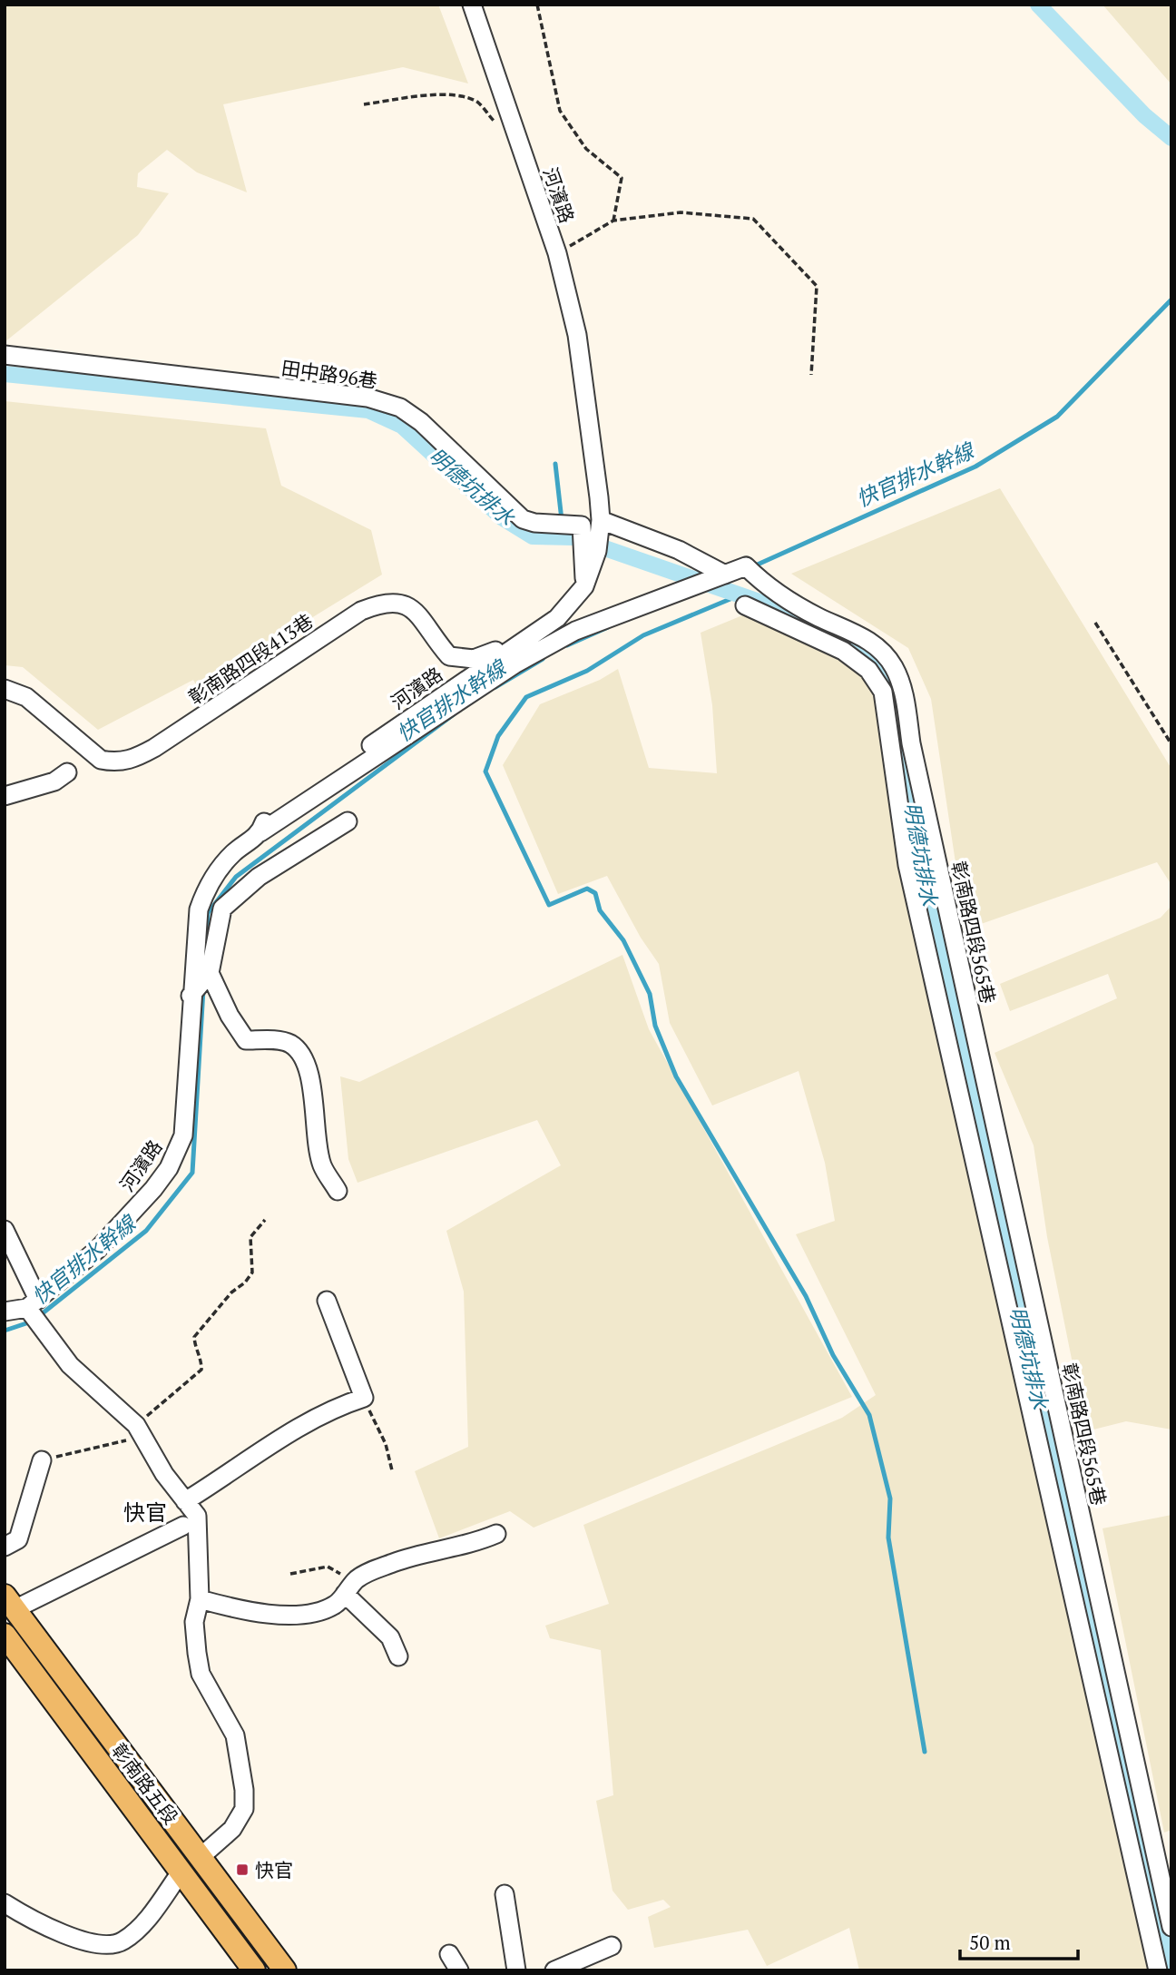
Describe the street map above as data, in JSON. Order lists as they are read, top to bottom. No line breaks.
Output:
{"streets":{"main road":["彰南路五段"],"street":["河濱路","田中路96巷","彰南路四段413巷","彰南路四段565巷"]},"crossings":[["河濱路","田中路96巷"],["河濱路","彰南路四段413巷"],["河濱路","彰南路四段565巷"]],"districts":["快官"],"water":["快官排水幹線","明德坑排水"],"places":{"transit":["快官"]},"scale_bar":"50 m"}
